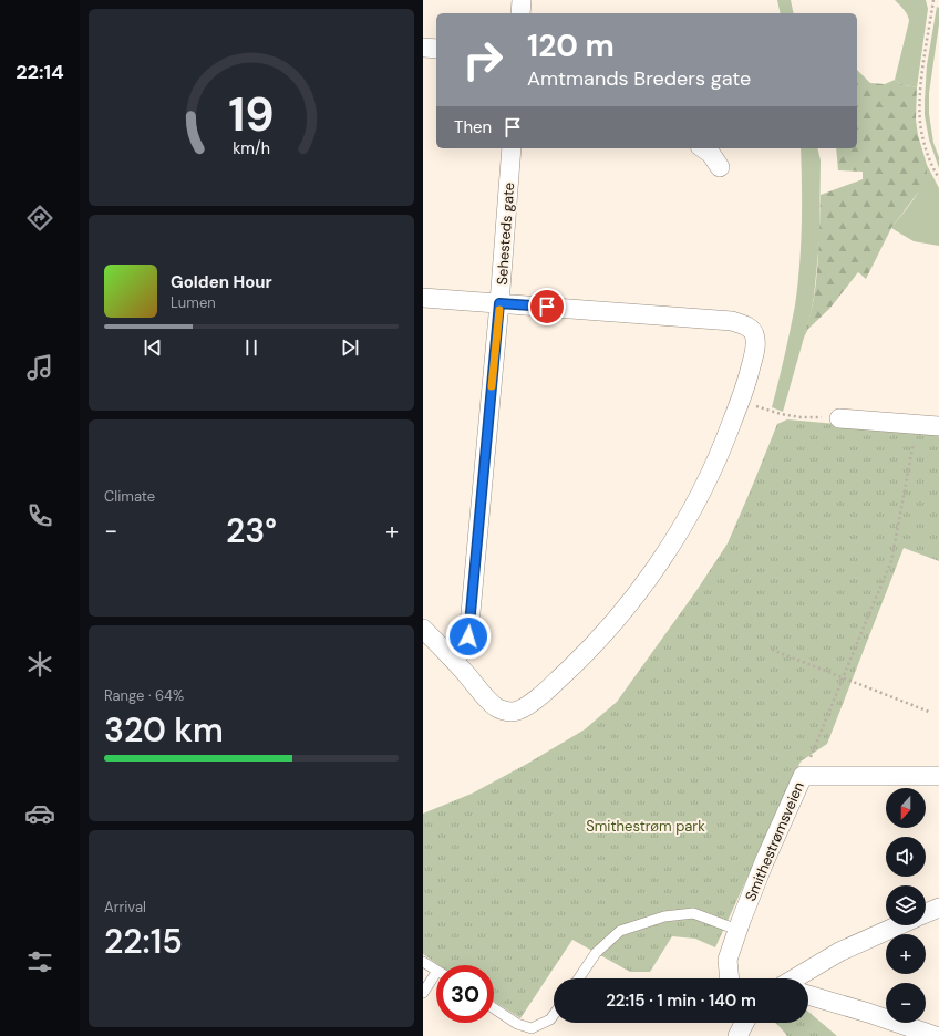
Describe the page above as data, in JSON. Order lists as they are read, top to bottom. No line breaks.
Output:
{"streets":{"street":["Sehesteds gate","Smithestrømsveien"]},"parks":["Smithestrøm park"],"north":"bottom","page":{"tabs":"22:14","turn":["120 m","Amtmands Breders gate"],"then":"Then","song":["Golden Hour","Lumen"],"tile":["Climate",["Range · 64%","320 km"],["Arrival","22:15"]],"heat":["−","23°","+"],"map_buttons":["+","−"],"limit":"30","trip":"22:15 · 1 min · 140 m","gauge":["19","km/h"]}}
